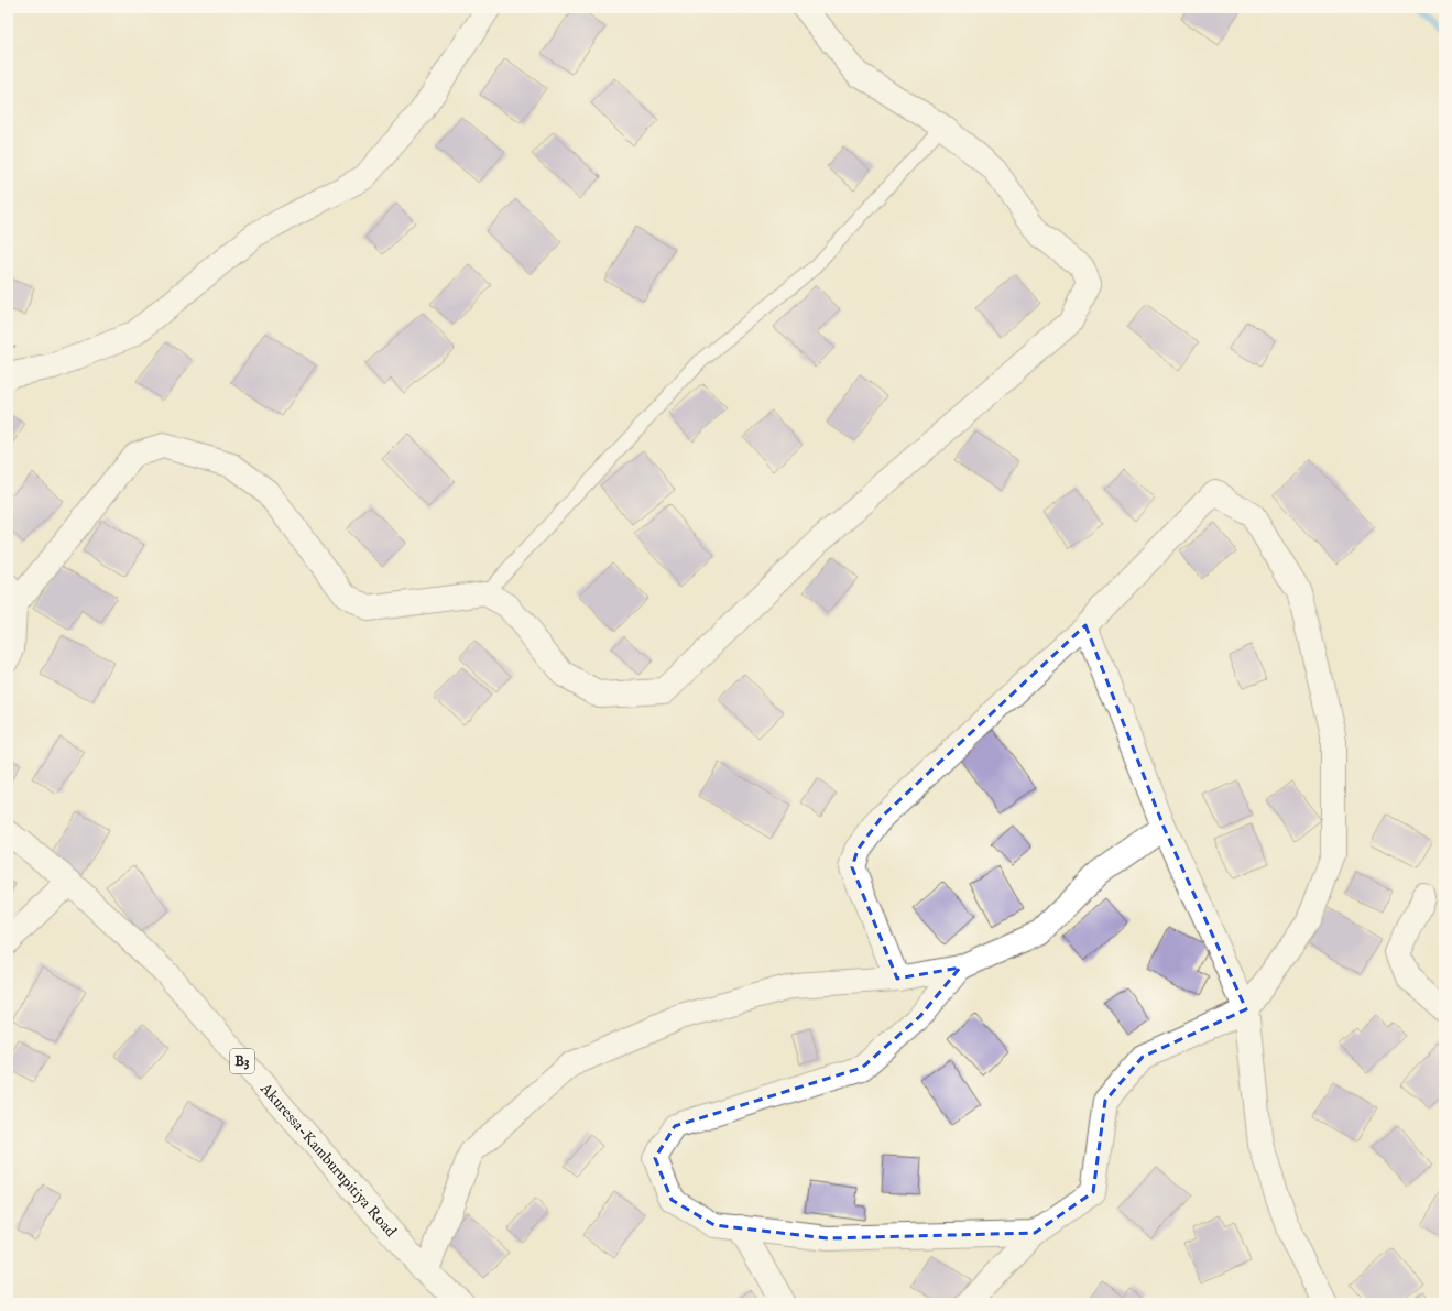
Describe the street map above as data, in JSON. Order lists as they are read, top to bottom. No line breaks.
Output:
{"streets":{"street":["B3","Akuressa-Kamburupitiya Road"]}}
